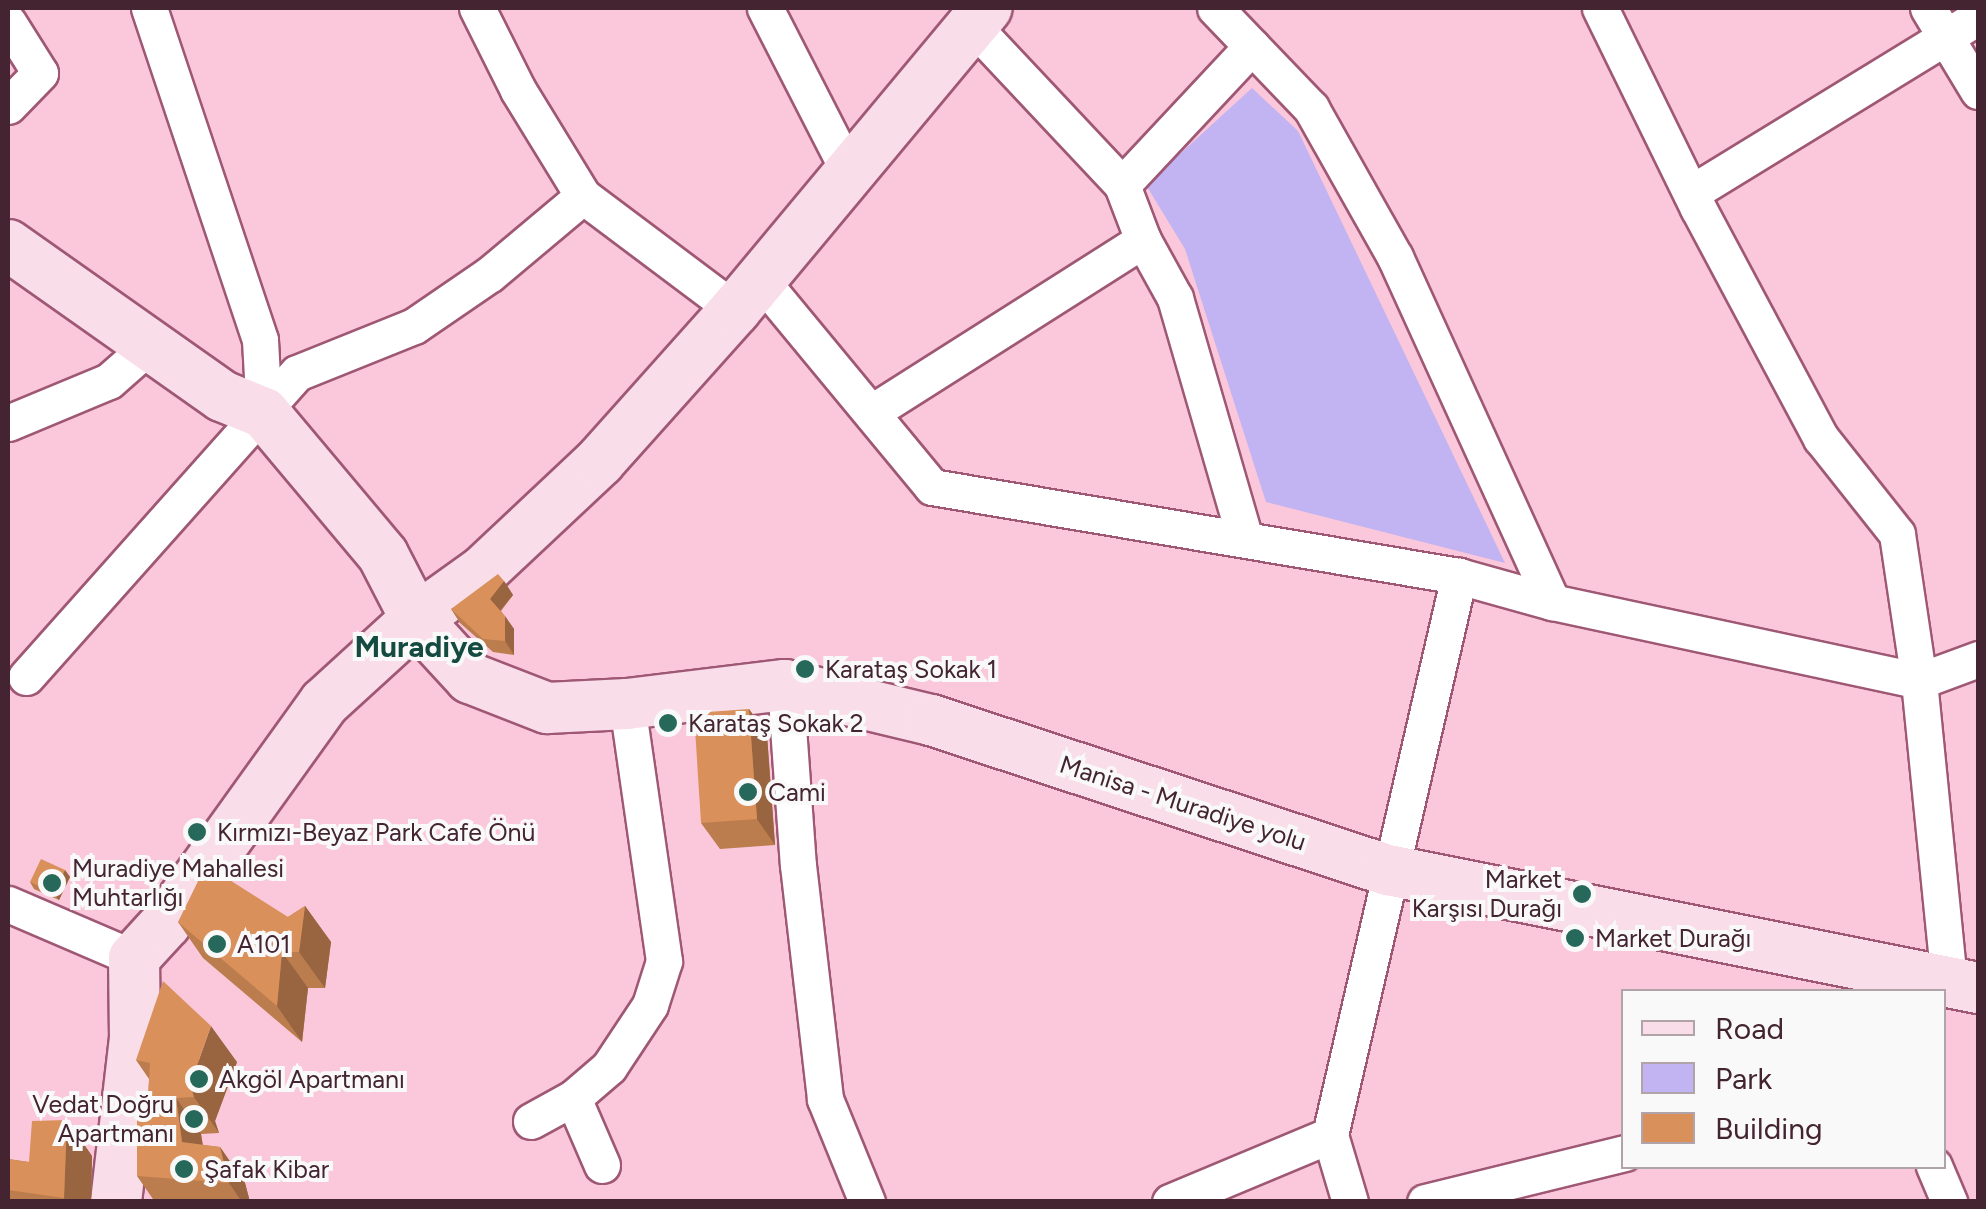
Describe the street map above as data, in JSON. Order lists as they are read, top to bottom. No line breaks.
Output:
{"streets":{"main road":["Manisa - Muradiye yolu"]},"districts":["Muradiye"],"places":["Karataş Sokak 1","Karataş Sokak 2","Cami","Kırmızı-Beyaz Park Cafe Önü","Muradiye Mahallesi Muhtarlığı","Market Karşısı Durağı","Market Durağı","A101","Akgöl Apartmanı","Vedat Doğru Apartmanı","Şafak Kibar"],"legend":["Road","Park","Building"]}
